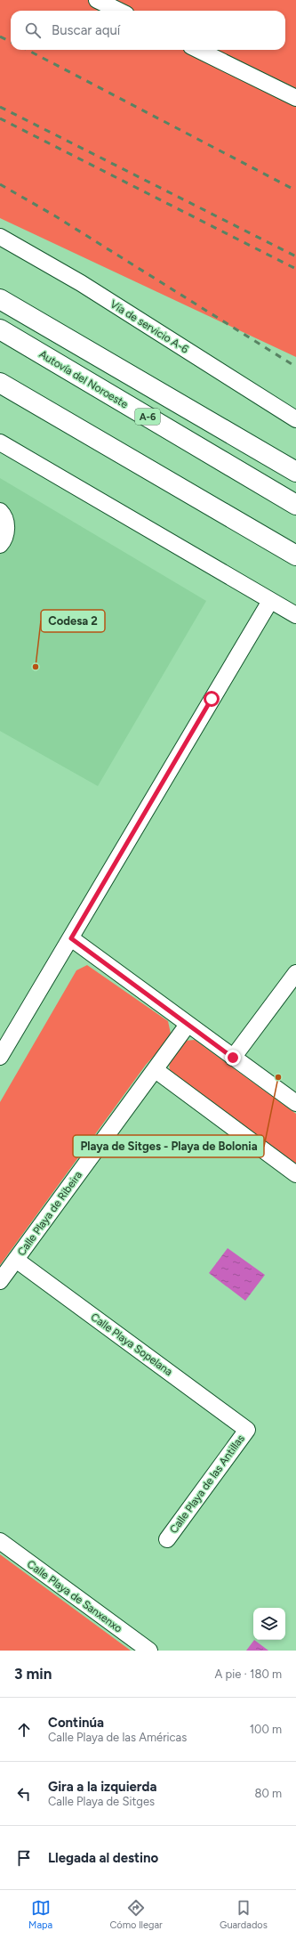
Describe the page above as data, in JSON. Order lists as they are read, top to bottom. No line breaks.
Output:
{"streets":{"highway":["Autovía del Noroeste","A-6"],"street":["Vía de servicio A-6","Calle Playa de Ribeira","Calle Playa Sopelana","Calle Playa de las Antillas","Calle Playa de Sanxenxo"]},"crossings":[["Calle Playa de Ribeira","Calle Playa Sopelana"],["Calle Playa Sopelana","Calle Playa de las Antillas"]],"places":["Codesa 2","Playa de Sitges - Playa de Bolonia"],"page":{"search":"Buscar aquí","heading":["3 min","A pie · 180 m"],"list":[["Continúa","Calle Playa de las Américas","100 m"],["Gira a la izquierda","Calle Playa de Sitges","80 m"],"Llegada al destino"],"nav":["Mapa","Cómo llegar","Guardados"]}}
